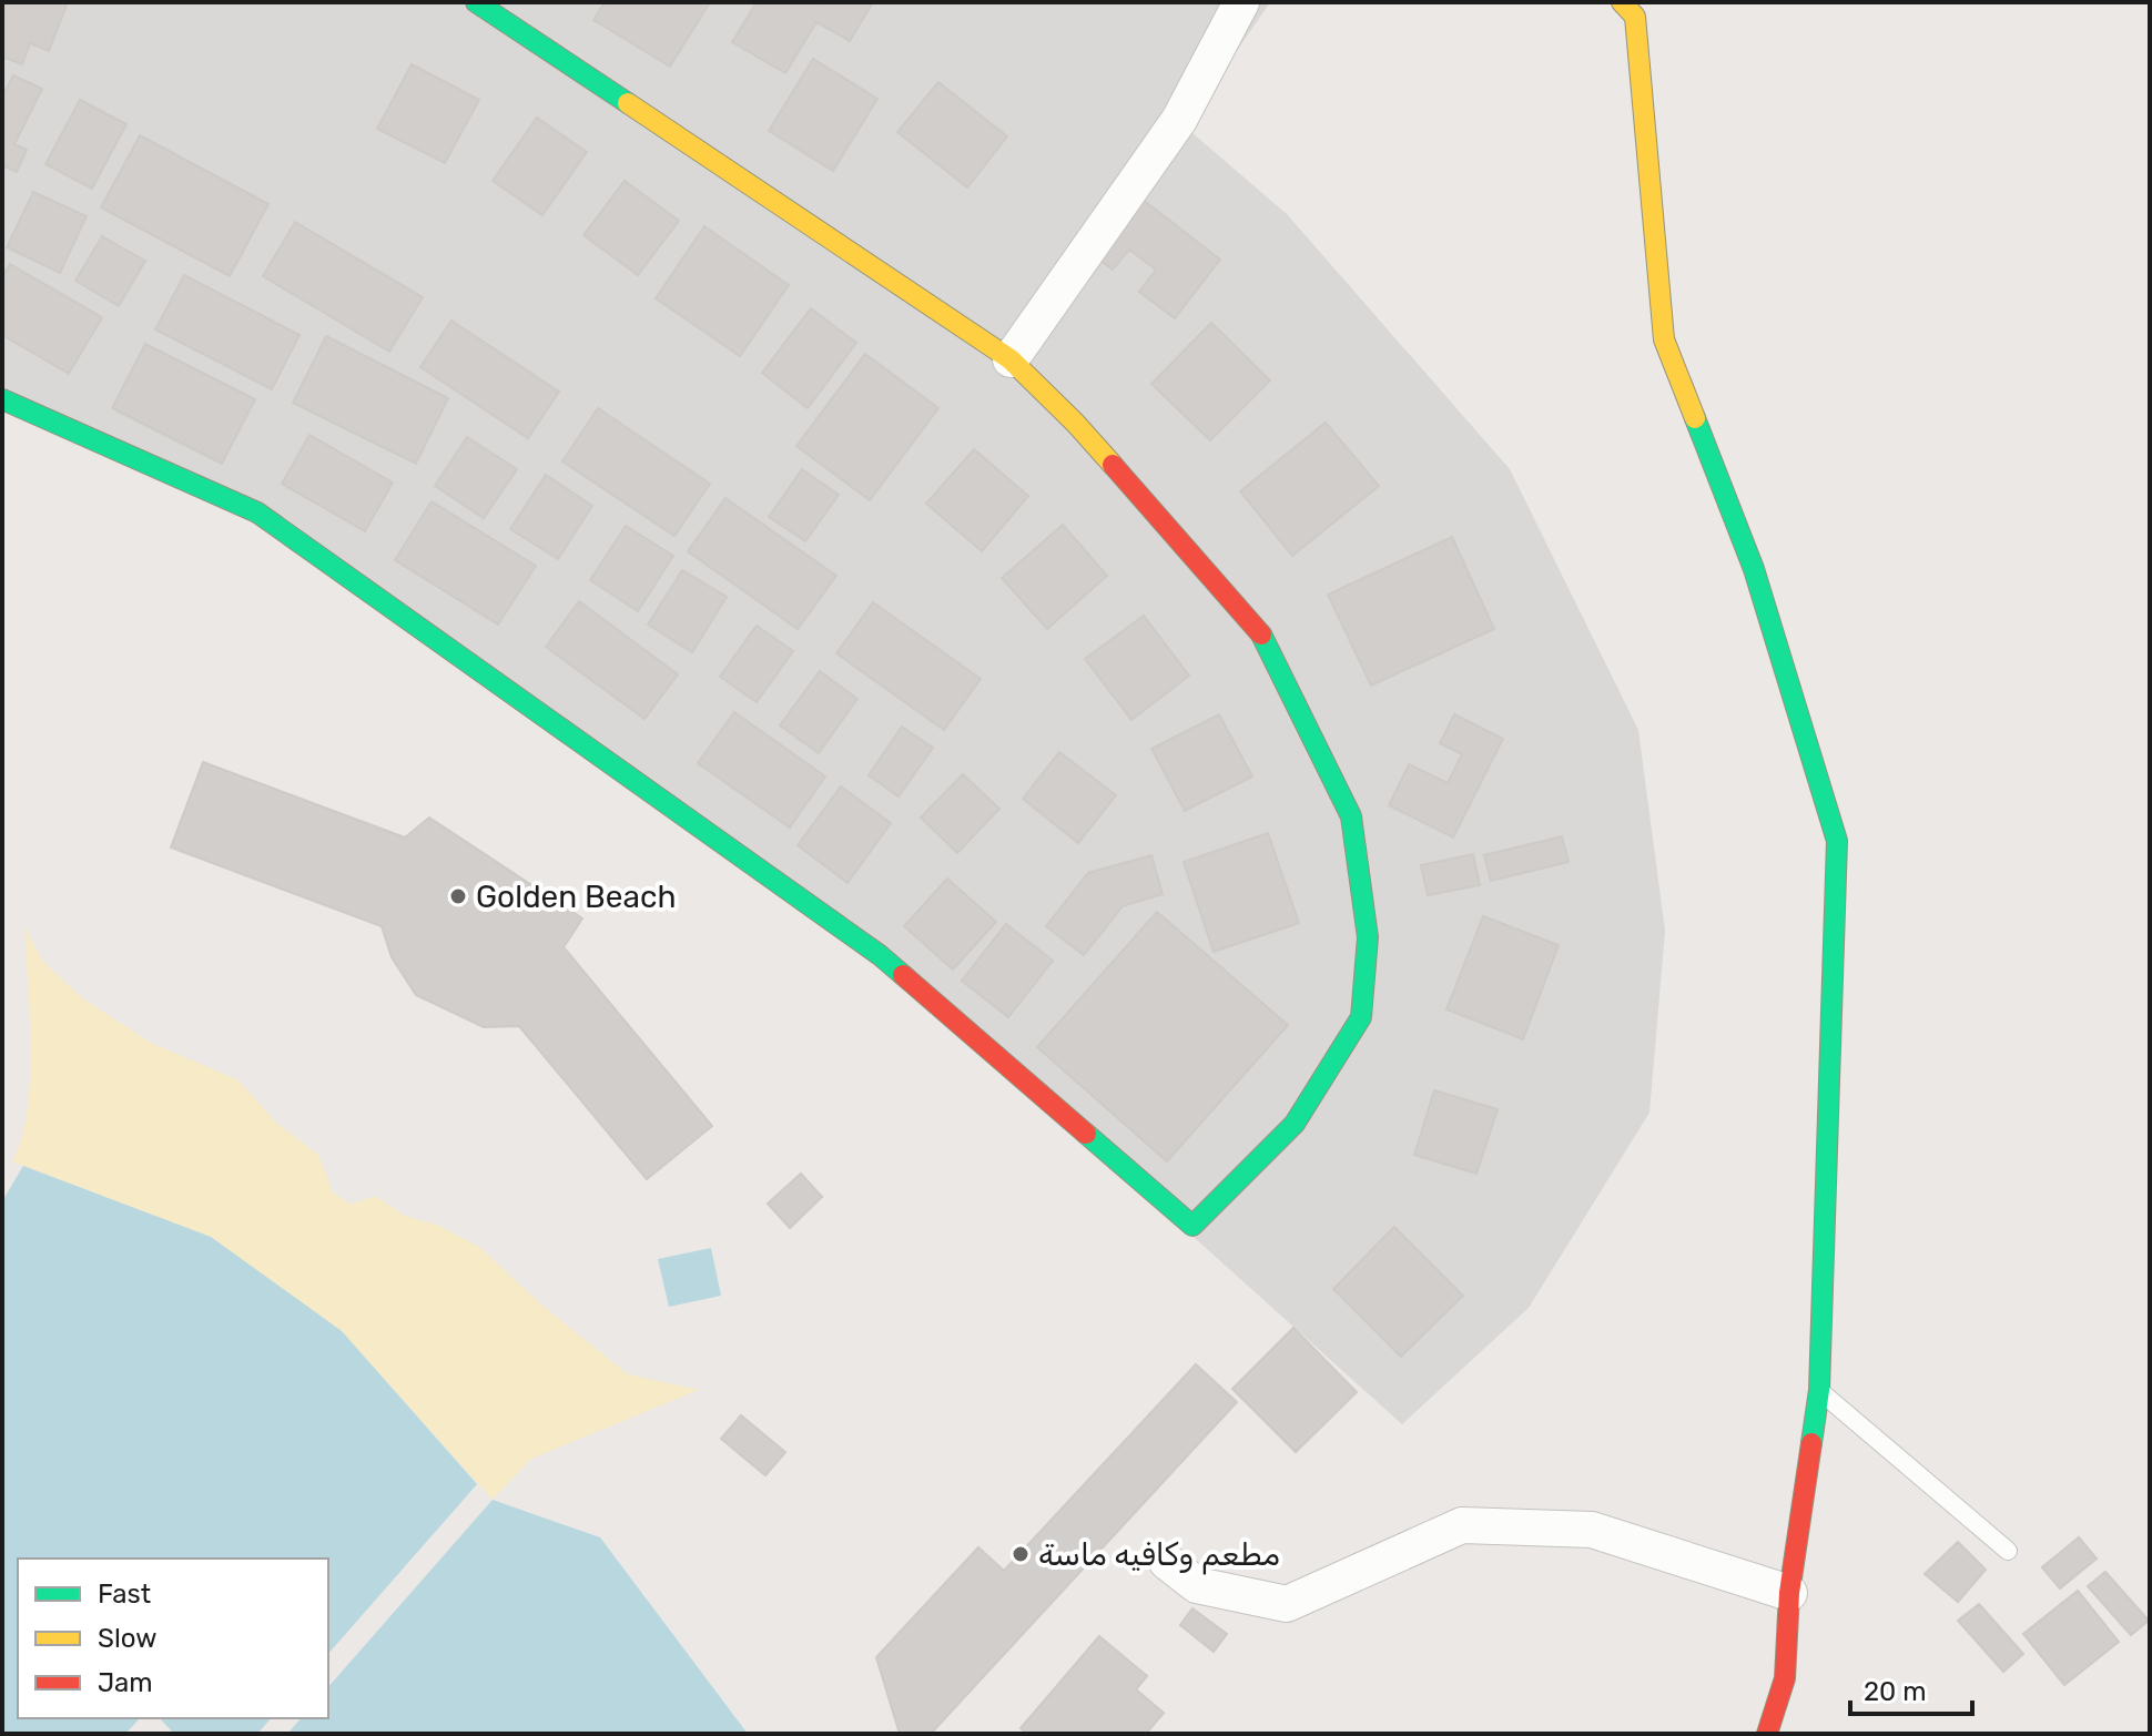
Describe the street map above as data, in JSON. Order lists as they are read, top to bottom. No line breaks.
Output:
{"places":["Golden Beach","مطعم وكافيه ماسة"],"legend":["Fast","Slow","Jam"],"scale_bar":"20 m"}
